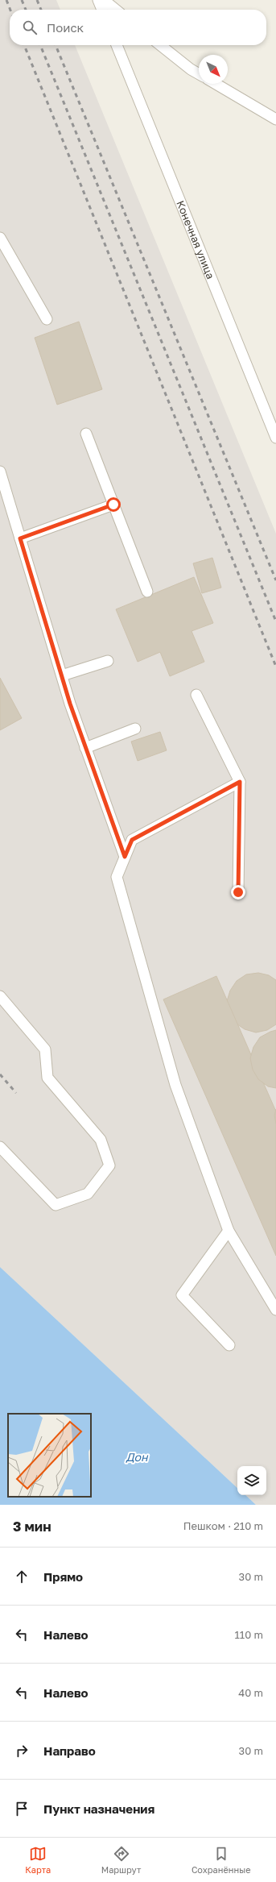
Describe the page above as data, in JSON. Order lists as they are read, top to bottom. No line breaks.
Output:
{"streets":{"lane":["Конечная улица"]},"water":["Дон"],"north":"bottom right","page":{"search":"Поиск","heading":["3 мин","Пешком · 210 m"],"list":[["Прямо","30 m"],["Налево","110 m"],["Налево","40 m"],["Направо","30 m"],"Пункт назначения"],"nav":["Карта","Маршрут","Сохранённые"]}}
